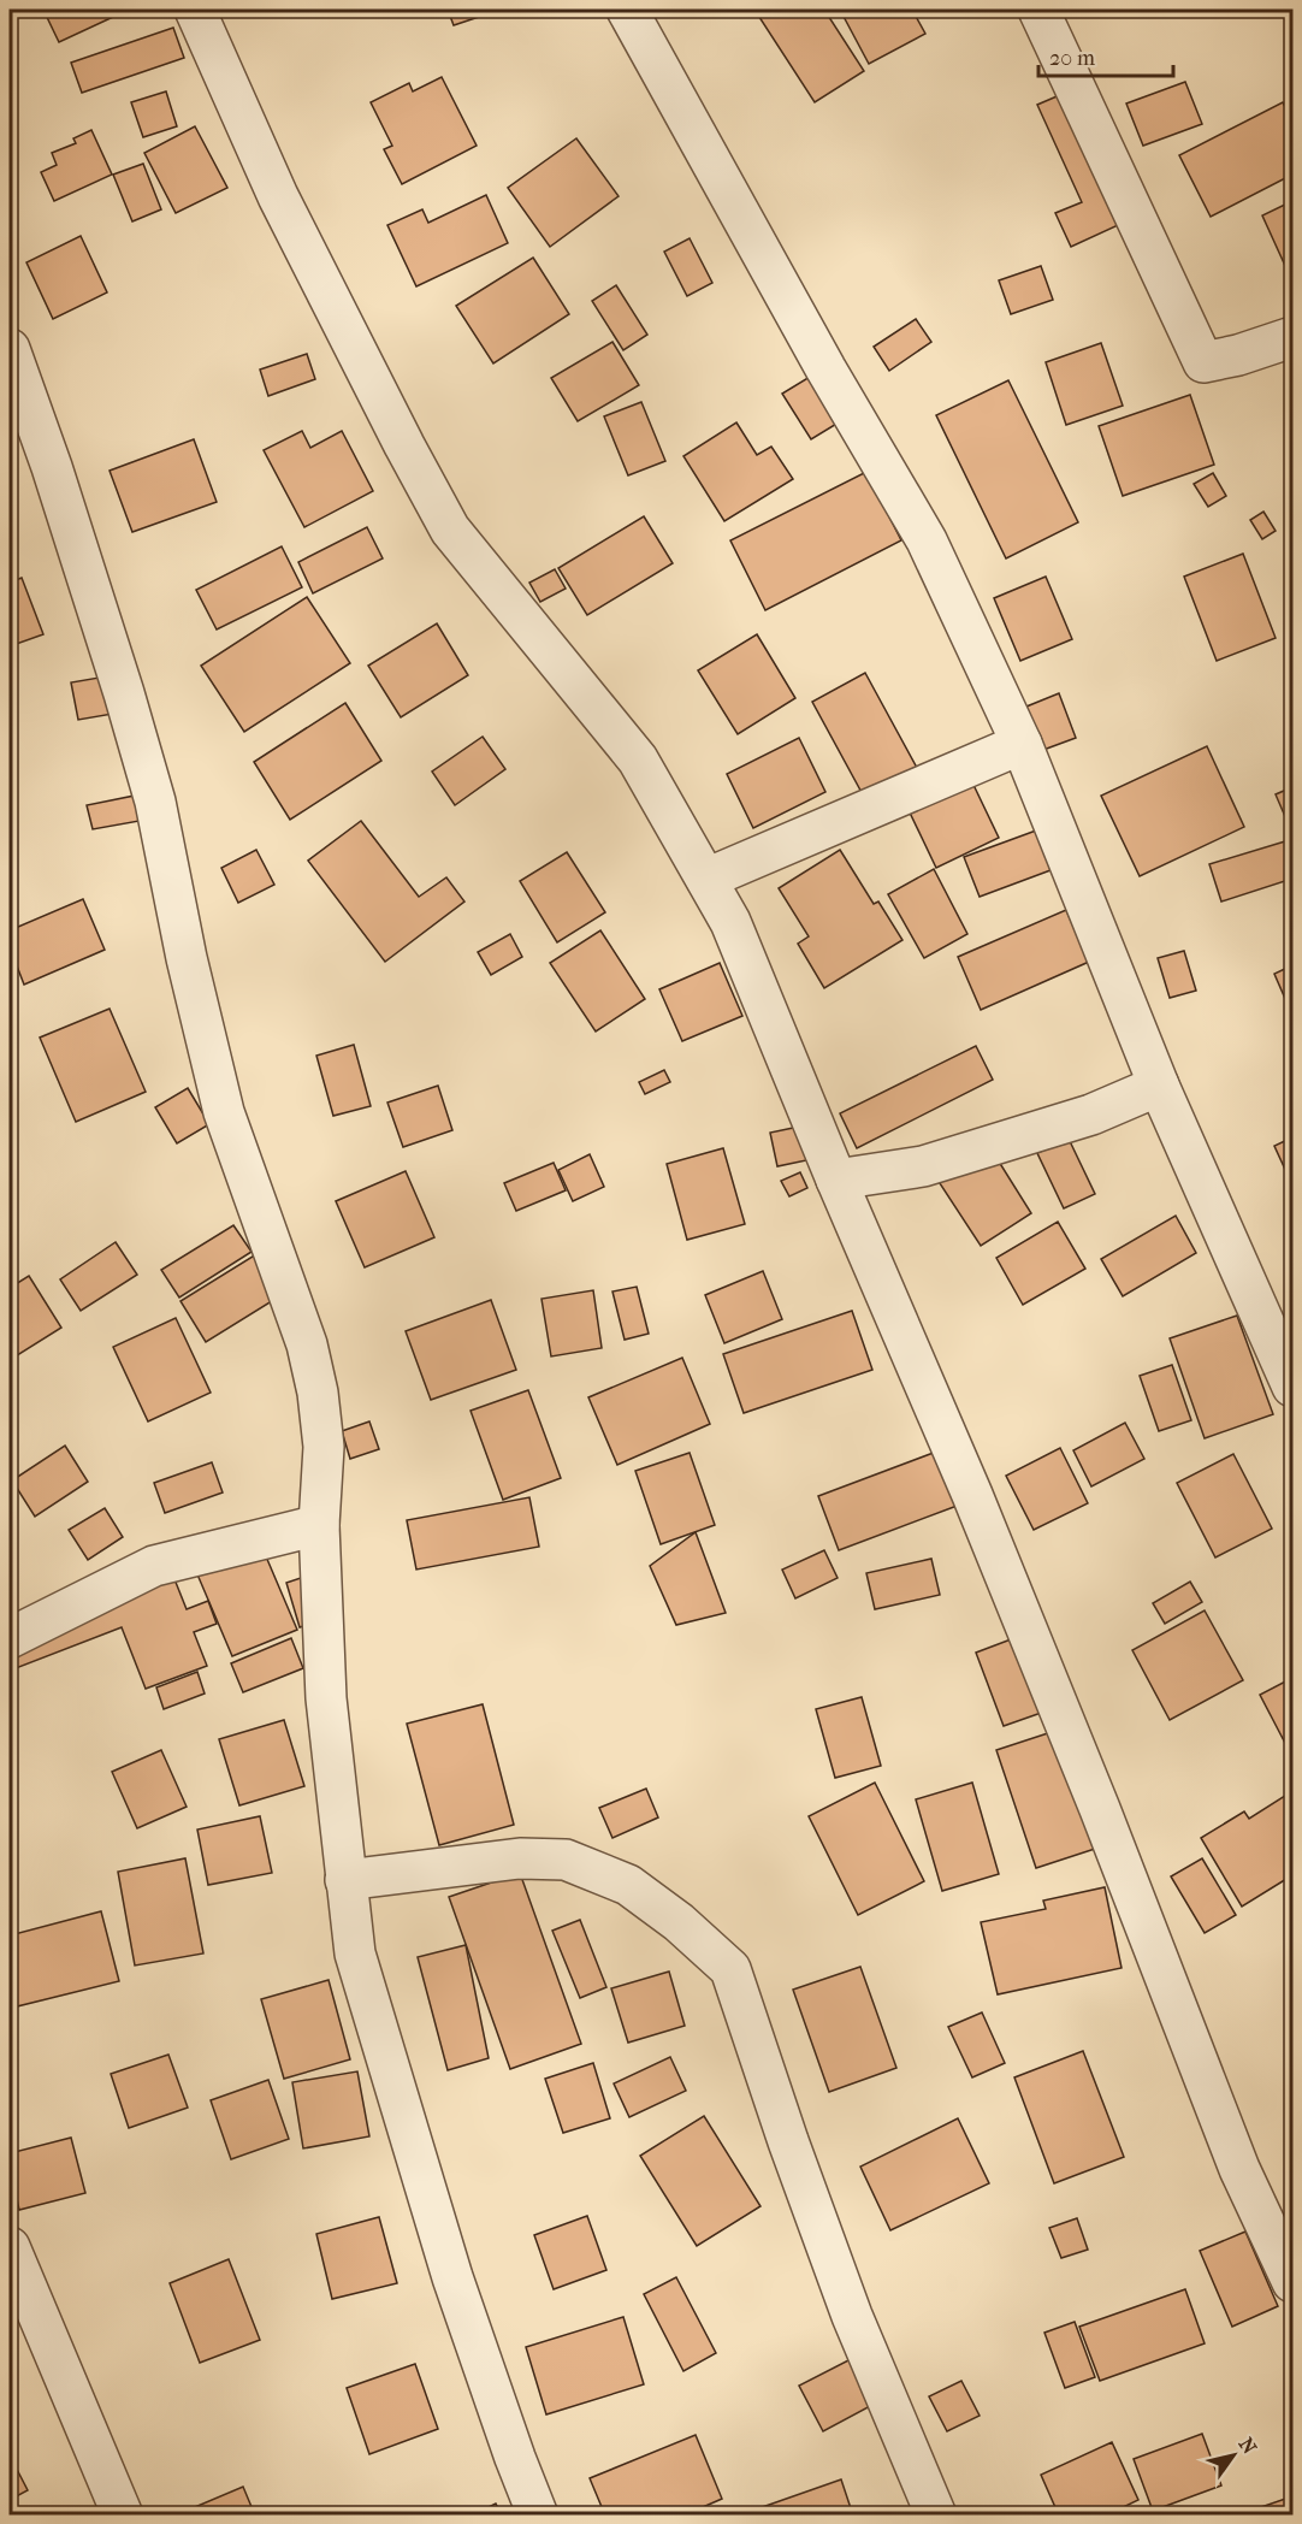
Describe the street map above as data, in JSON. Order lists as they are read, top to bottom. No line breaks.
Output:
{"scale_bar":"20 m","north":"top right"}
